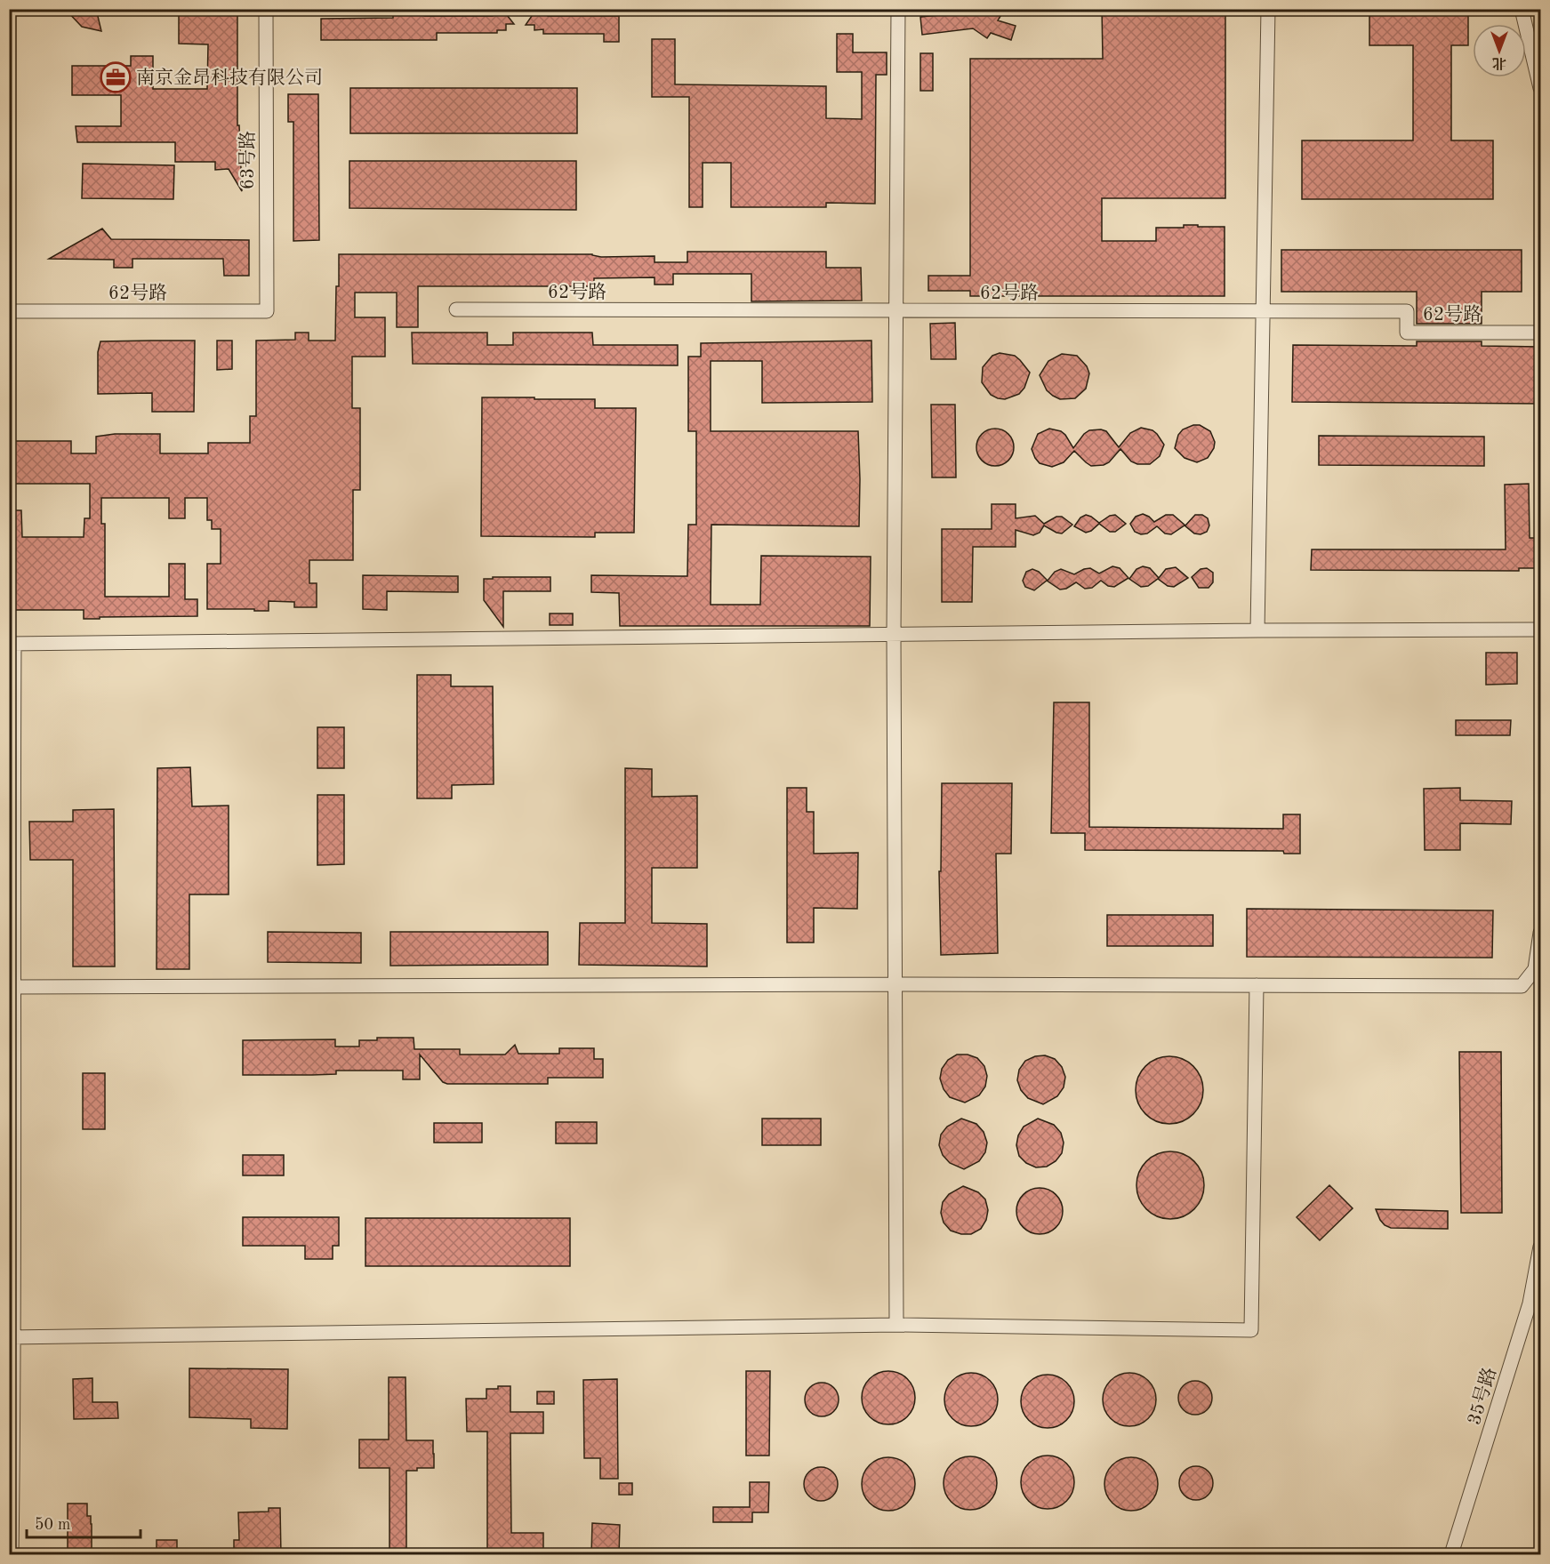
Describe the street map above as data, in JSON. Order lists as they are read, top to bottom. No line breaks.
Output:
{"streets":{"street":["63号路","62号路","35号路"]},"crossings":[["63号路","62号路"]],"places":{"office":["南京金昂科技有限公司"]},"scale_bar":"50 m","north":"bottom"}
